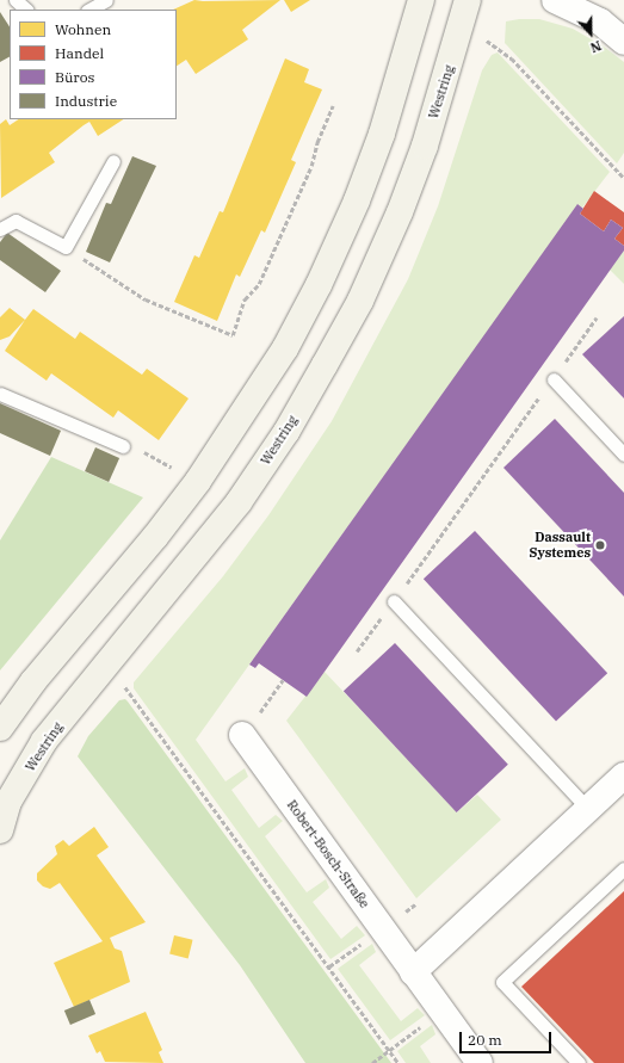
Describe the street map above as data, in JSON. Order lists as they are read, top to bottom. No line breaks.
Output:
{"streets":{"main road":["Westring"],"street":["Robert-Bosch-Straße"]},"places":["Dassault Systemes"],"legend":["Wohnen","Handel","Büros","Industrie"],"scale_bar":"20 m","north":"bottom"}
